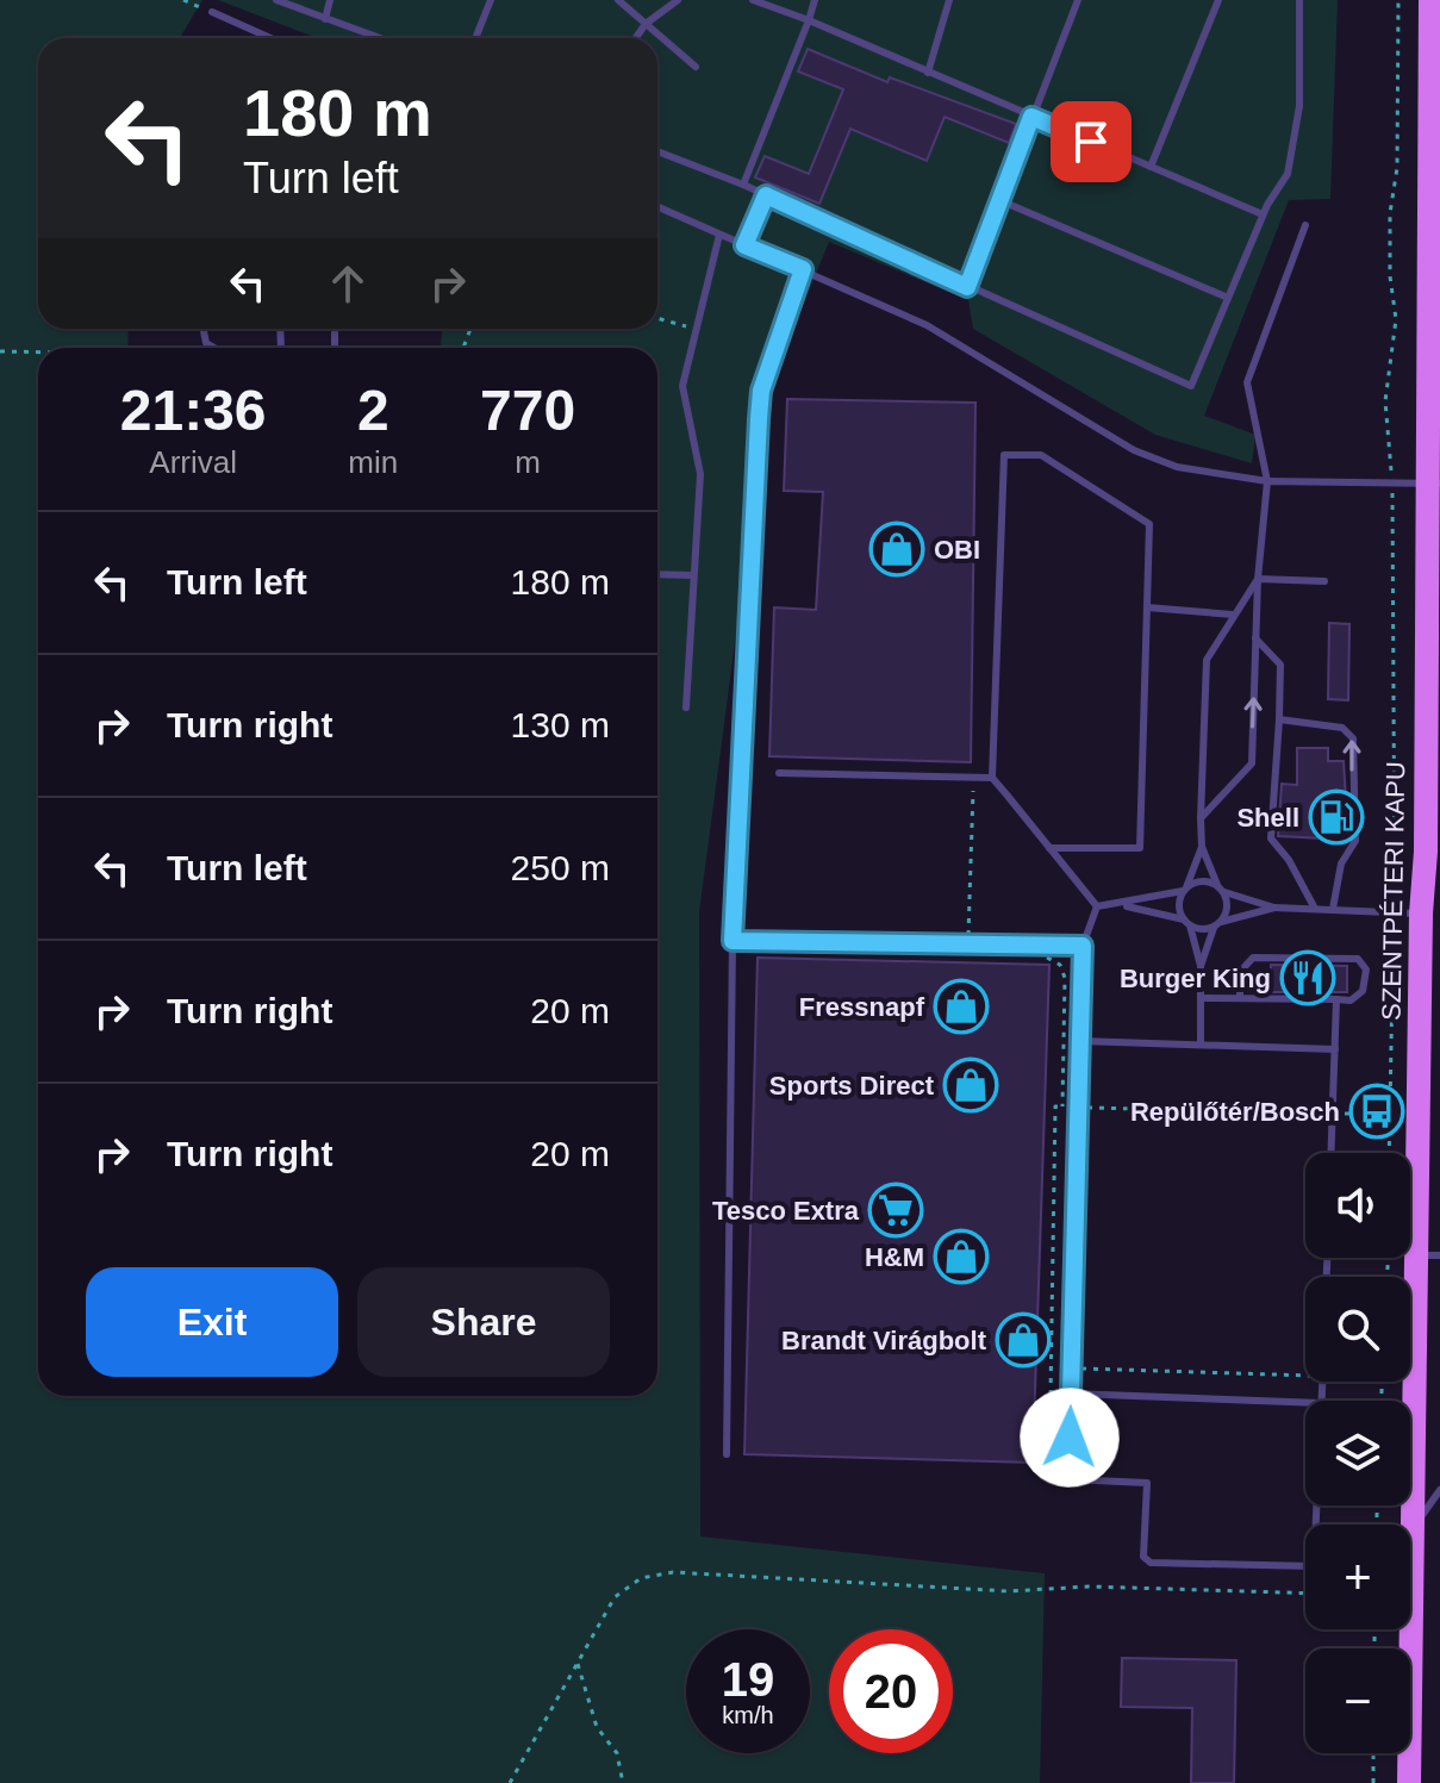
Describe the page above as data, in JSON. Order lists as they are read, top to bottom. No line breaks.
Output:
{"streets":{"main road":["SZENTPÉTERI KAPU"]},"places":{"shop":["OBI","Fressnapf","Sports Direct","H&M","Brandt Virágbolt"],"fuel station":["Shell"],"restaurant":["Burger King"],"bus stop":["Repülőtér/Bosch"],"supermarket":["Tesco Extra"]},"page":{"turn":["180 m","Turn left"],"eta":["21:36","Arrival","2","min","770","m"],"list":[{"name":"Turn left","value":"180 m"},{"name":"Turn right","value":"130 m"},{"name":"Turn left","value":"250 m"},{"name":"Turn right","value":"20 m"},{"name":"Turn right","value":"20 m"}],"map_buttons":["+","−"],"buttons":["Exit","Share"],"speed":"19 km/h","limit":"20"}}
